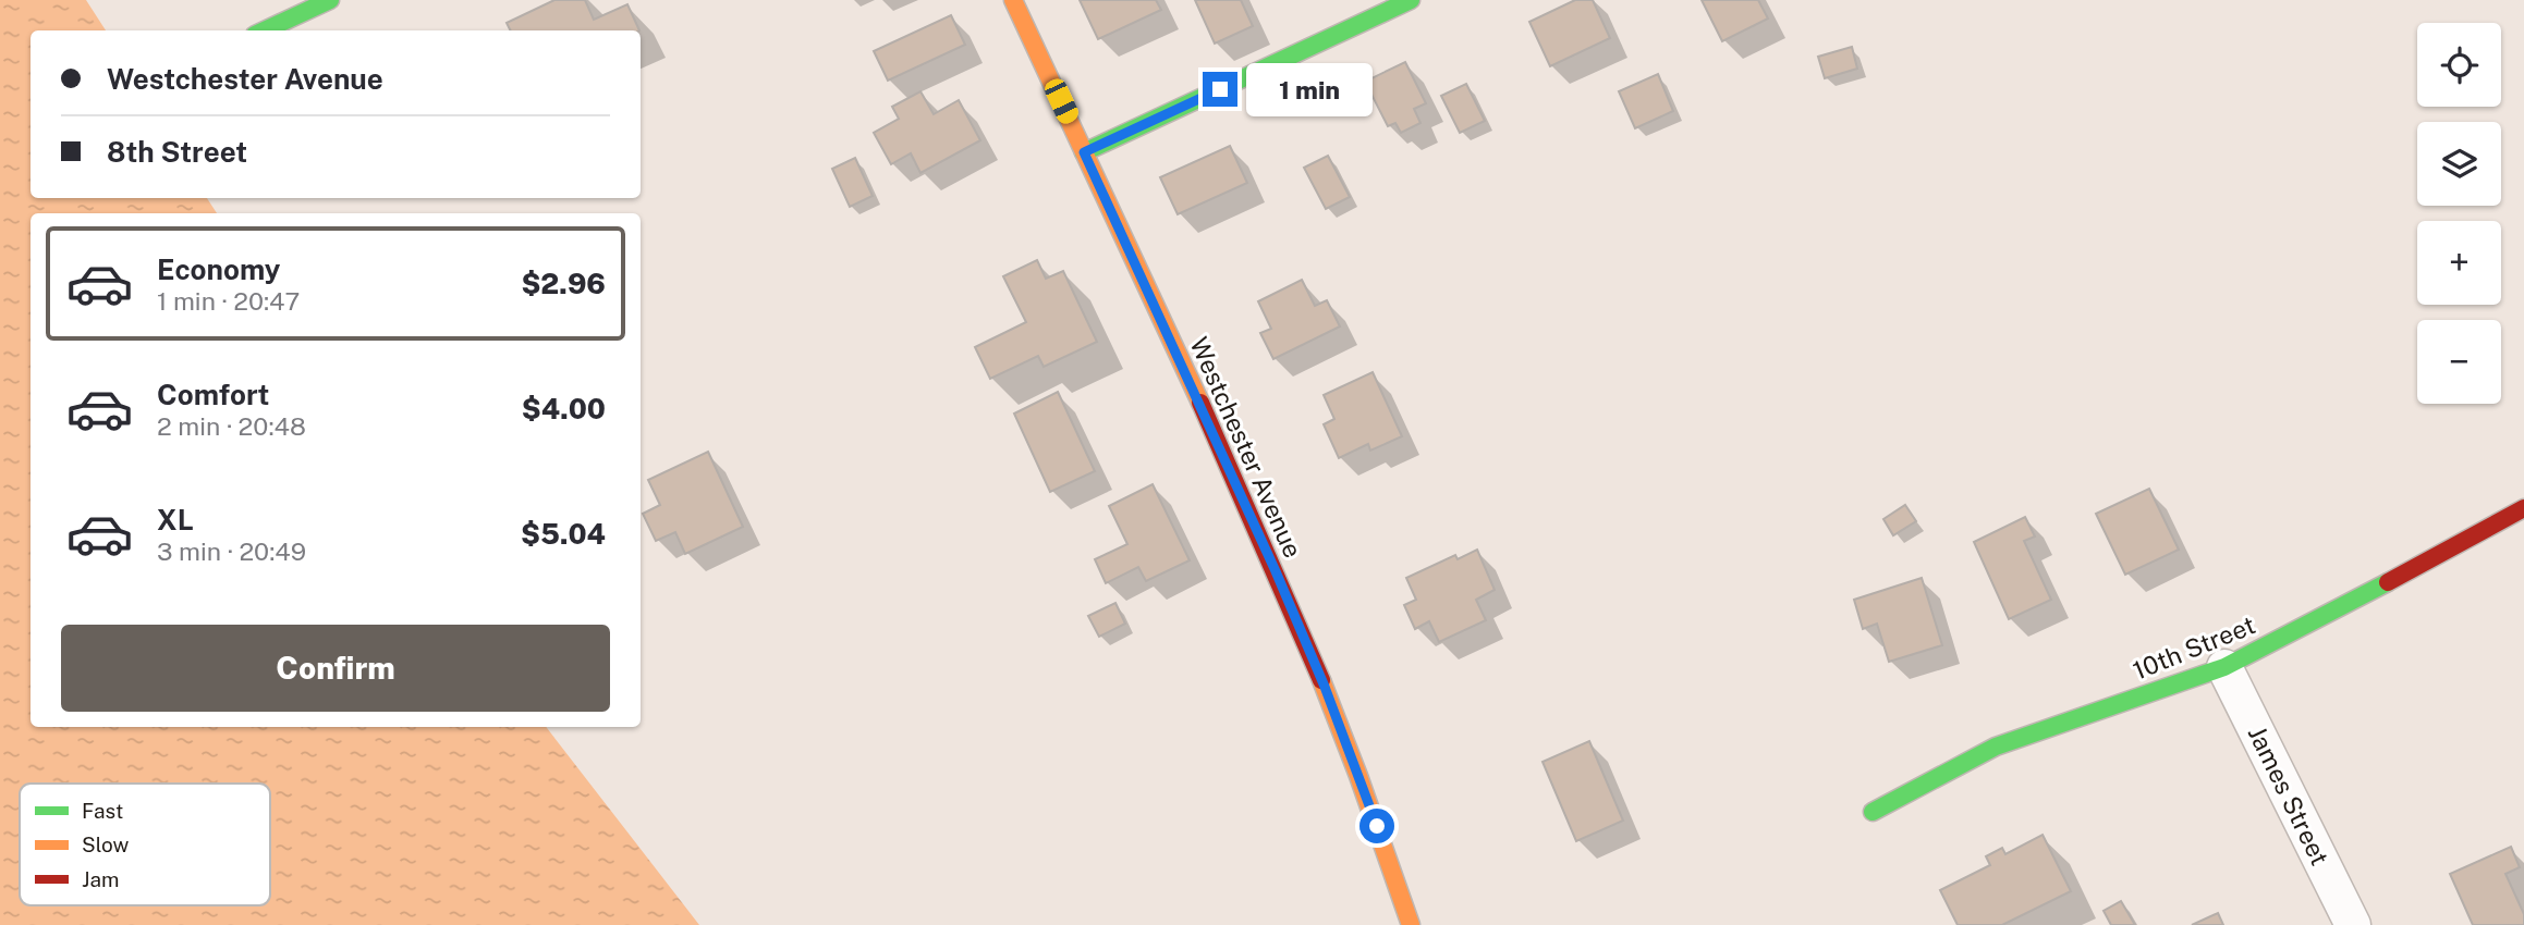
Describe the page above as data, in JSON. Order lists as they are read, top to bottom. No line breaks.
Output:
{"streets":{"street":["Westchester Avenue","10th Street","James Street"]},"crossings":[["10th Street","James Street"]],"legend":["Fast","Slow","Jam"],"page":{"map_buttons":["+","−"],"banner":["Westchester Avenue","8th Street"],"bubble":"1 min","list":[{"name":"Economy","note":"1 min · 20:47","value":"$2.96"},{"name":"Comfort","note":"2 min · 20:48","value":"$4.00"},{"name":"XL","note":"3 min · 20:49","value":"$5.04"}],"buttons":"Confirm"}}
